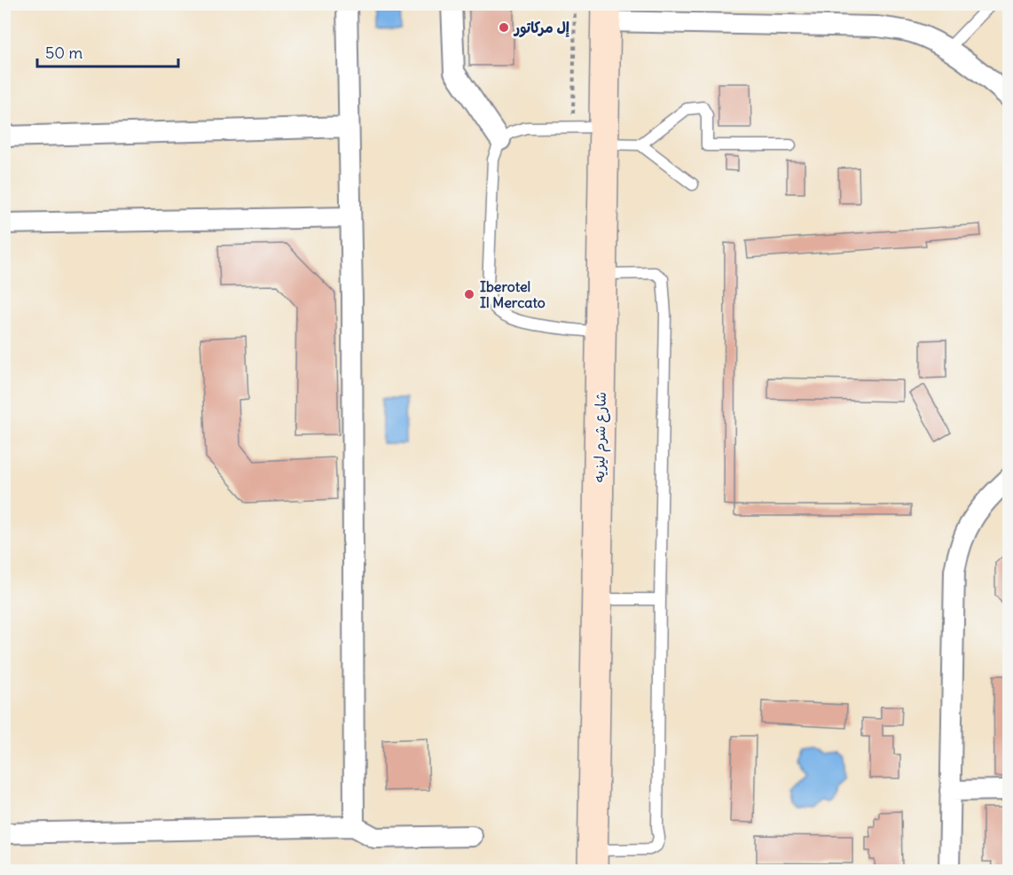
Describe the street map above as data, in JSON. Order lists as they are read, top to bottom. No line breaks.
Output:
{"streets":{"street":["شارع شرم ليزيه"]},"places":["إل مركاتور","Iberotel Il Mercato"],"scale_bar":"50 m"}
